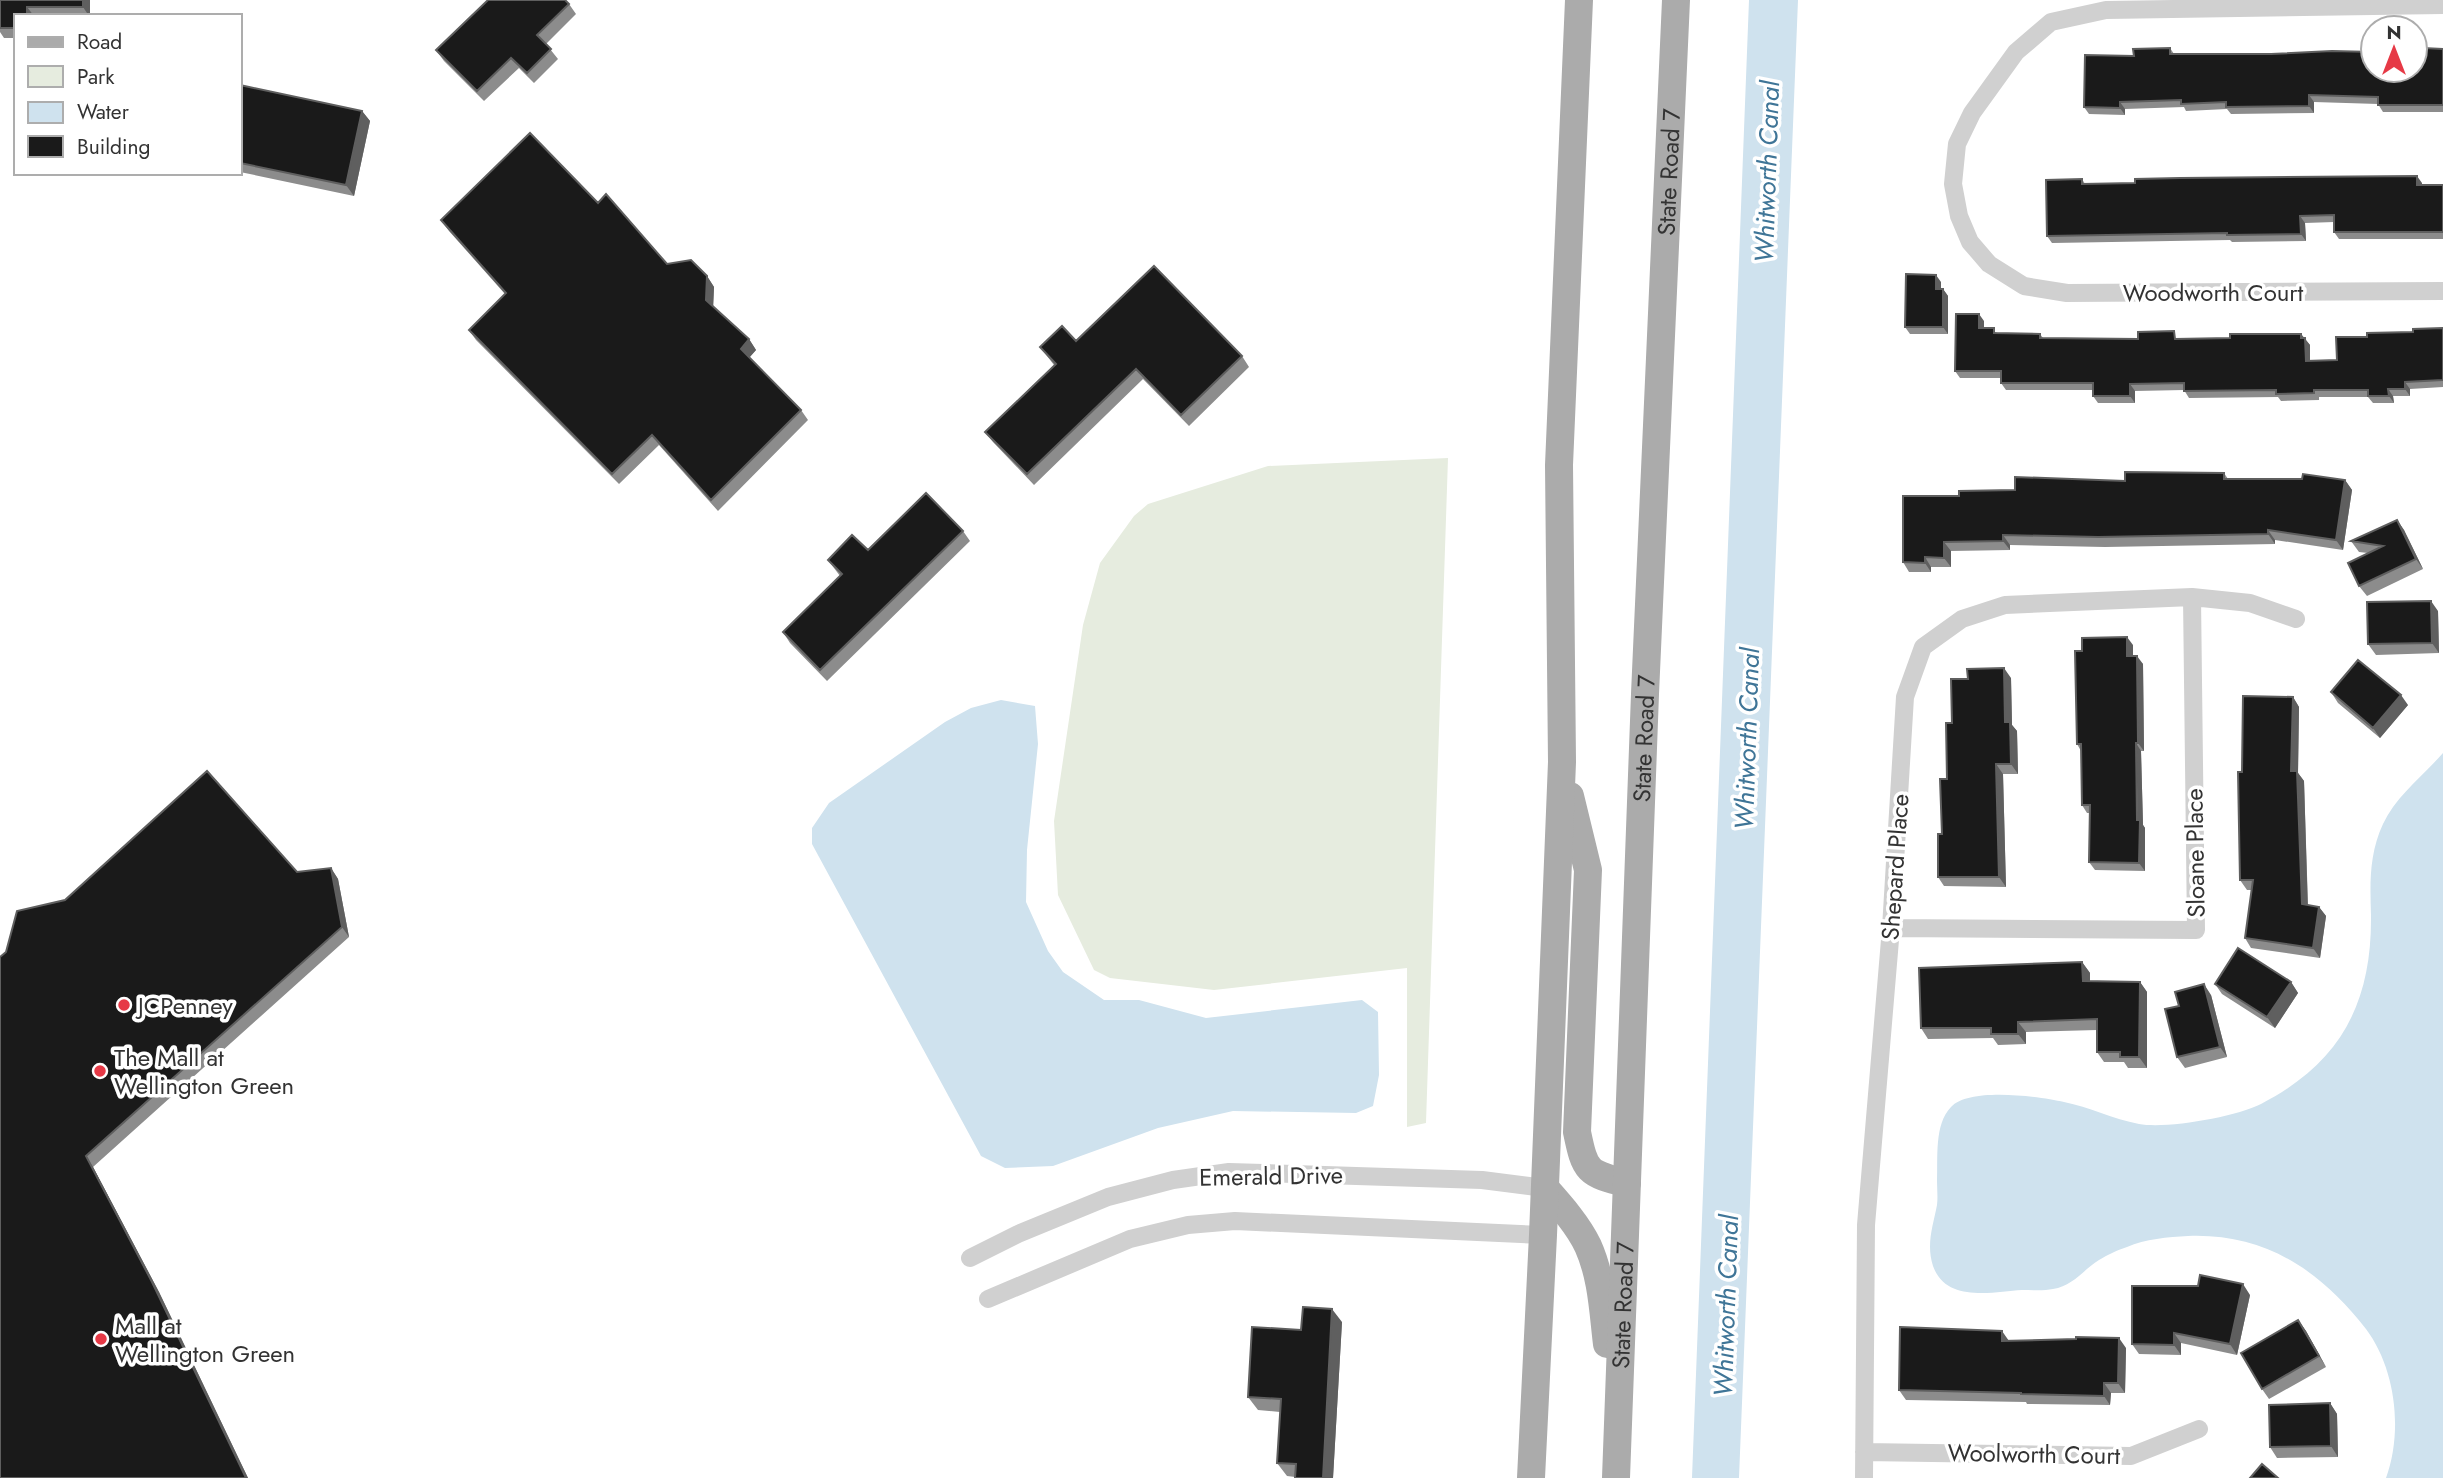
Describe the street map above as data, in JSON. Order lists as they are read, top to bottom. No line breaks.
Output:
{"streets":{"main road":["State Road 7"],"street":["Woodworth Court","Sloane Place","Shepard Place","Emerald Drive","Woolworth Court"]},"crossings":[["Sloane Place","Shepard Place"],["Shepard Place","Woolworth Court"]],"water":["Whitworth Canal"],"places":["JCPenney","The Mall at Wellington Green","Mall at Wellington Green"],"legend":["Road","Park","Water","Building"],"north":"top"}
